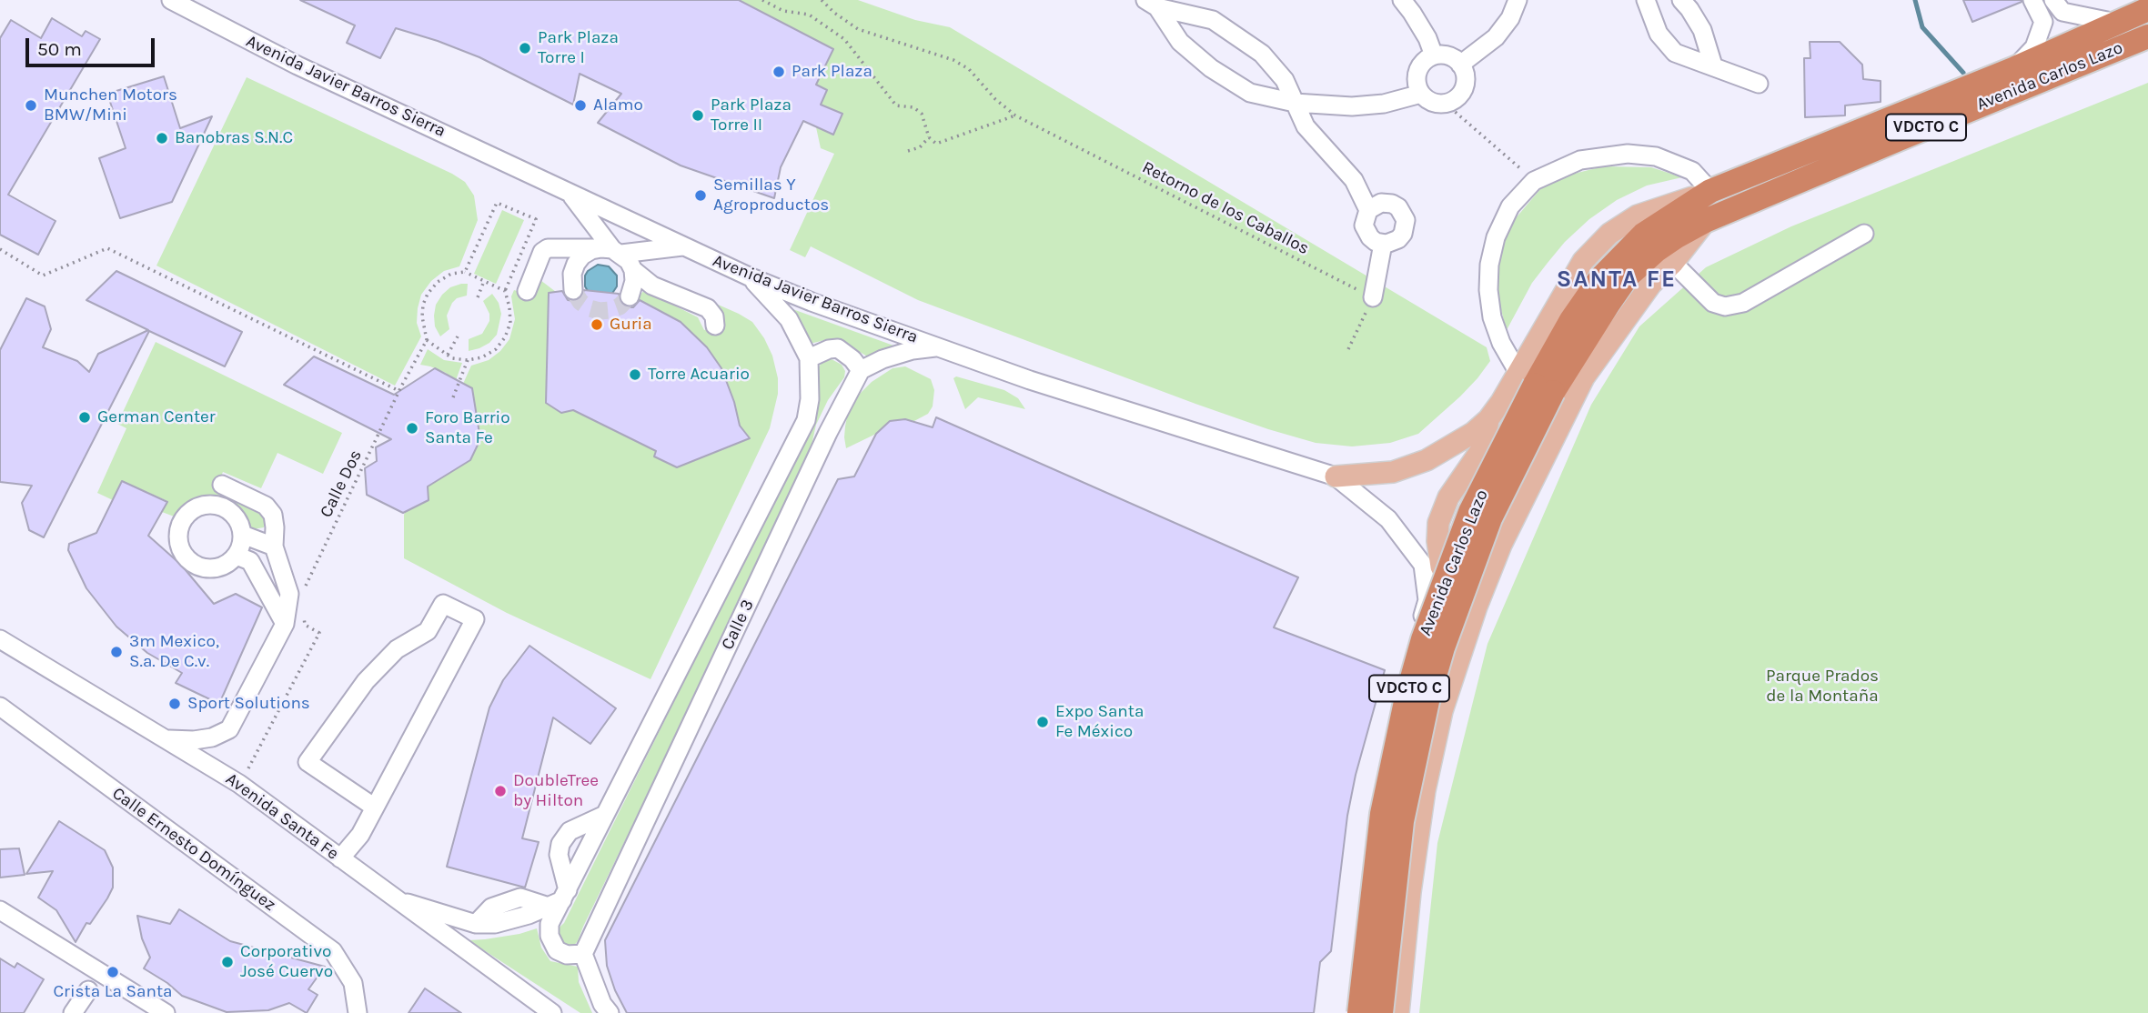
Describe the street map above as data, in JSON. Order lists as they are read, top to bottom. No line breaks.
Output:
{"streets":{"highway":["Avenida Carlos Lazo","VDCTO C"],"street":["Avenida Javier Barros Sierra","Calle 3","Avenida Santa Fe","Calle Ernesto Domínguez"],"path":["Retorno de los Caballos","Calle Dos"]},"crossings":[["Avenida Carlos Lazo","Avenida Javier Barros Sierra"],["Avenida Javier Barros Sierra","Calle 3"]],"districts":["SANTA FE"],"parks":["Parque Prados de la Montaña"],"places":["Park Plaza Torre I","Park Plaza","Munchen Motors BMW/Mini","Alamo","Park Plaza Torre II","Banobras S.N.C","Semillas Y Agroproductos","Guria","Torre Acuario","German Center","Foro Barrio Santa Fe","3m Mexico, S.a. De C.v.","Sport Solutions","Expo Santa Fe México","DoubleTree by Hilton","Corporativo José Cuervo","Crista La Santa"],"scale_bar":"50 m"}
